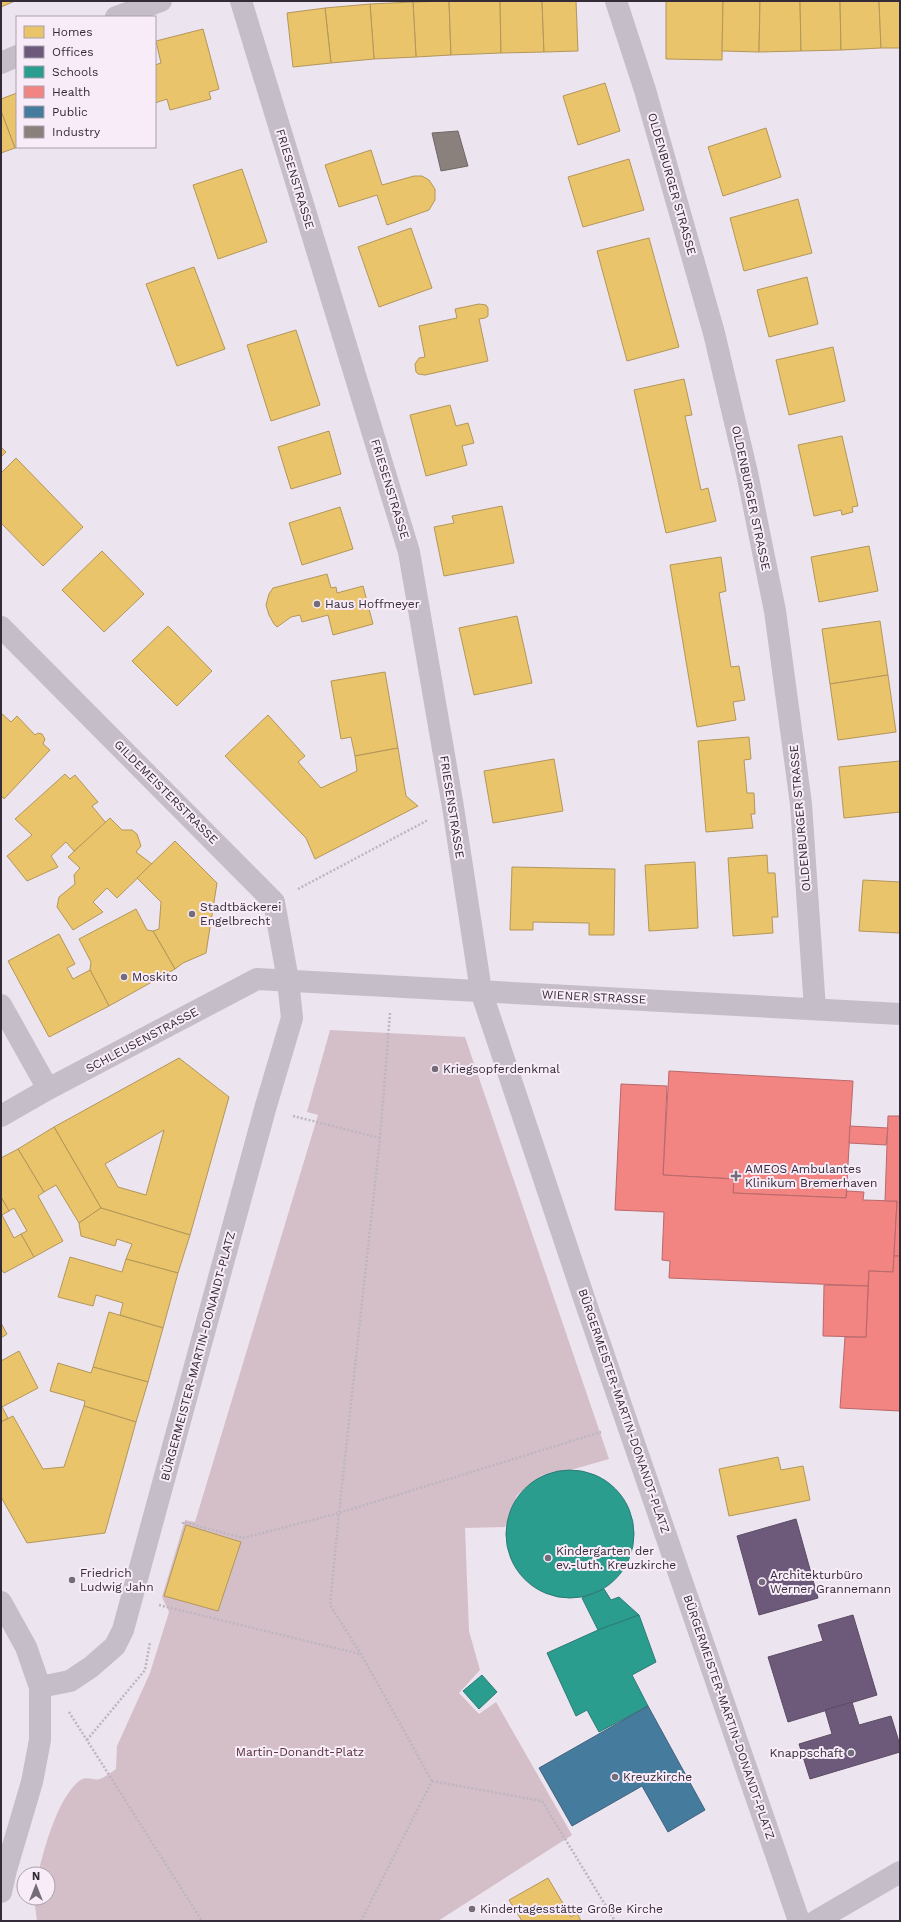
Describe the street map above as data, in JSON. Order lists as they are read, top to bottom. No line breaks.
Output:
{"streets":{"street":["FRIESENSTRASSE","OLDENBURGER STRASSE","GILDEMEISTERSTRASSE","WIENER STRASSE","SCHLEUSENSTRASSE","BÜRGERMEISTER-MARTIN-DONANDT-PLATZ"]},"crossings":[["FRIESENSTRASSE","WIENER STRASSE"],["FRIESENSTRASSE","BÜRGERMEISTER-MARTIN-DONANDT-PLATZ"],["OLDENBURGER STRASSE","WIENER STRASSE"],["WIENER STRASSE","SCHLEUSENSTRASSE"],["WIENER STRASSE","BÜRGERMEISTER-MARTIN-DONANDT-PLATZ"],["SCHLEUSENSTRASSE","BÜRGERMEISTER-MARTIN-DONANDT-PLATZ"]],"parks":["Martin-Donandt-Platz"],"places":{"other":["Haus Hoffmeyer","Stadtbäckerei Engelbrecht","Moskito","Kriegsopferdenkmal","Kindergarten der ev.-luth. Kreuzkirche","Friedrich Ludwig Jahn","Architekturbüro Werner Grannemann","Knappschaft","Kreuzkirche","Kindertagesstätte Große Kirche"],"health":["AMEOS Ambulantes Klinikum Bremerhaven"]},"legend":["Homes","Offices","Schools","Health","Public","Industry"],"north":"top"}
